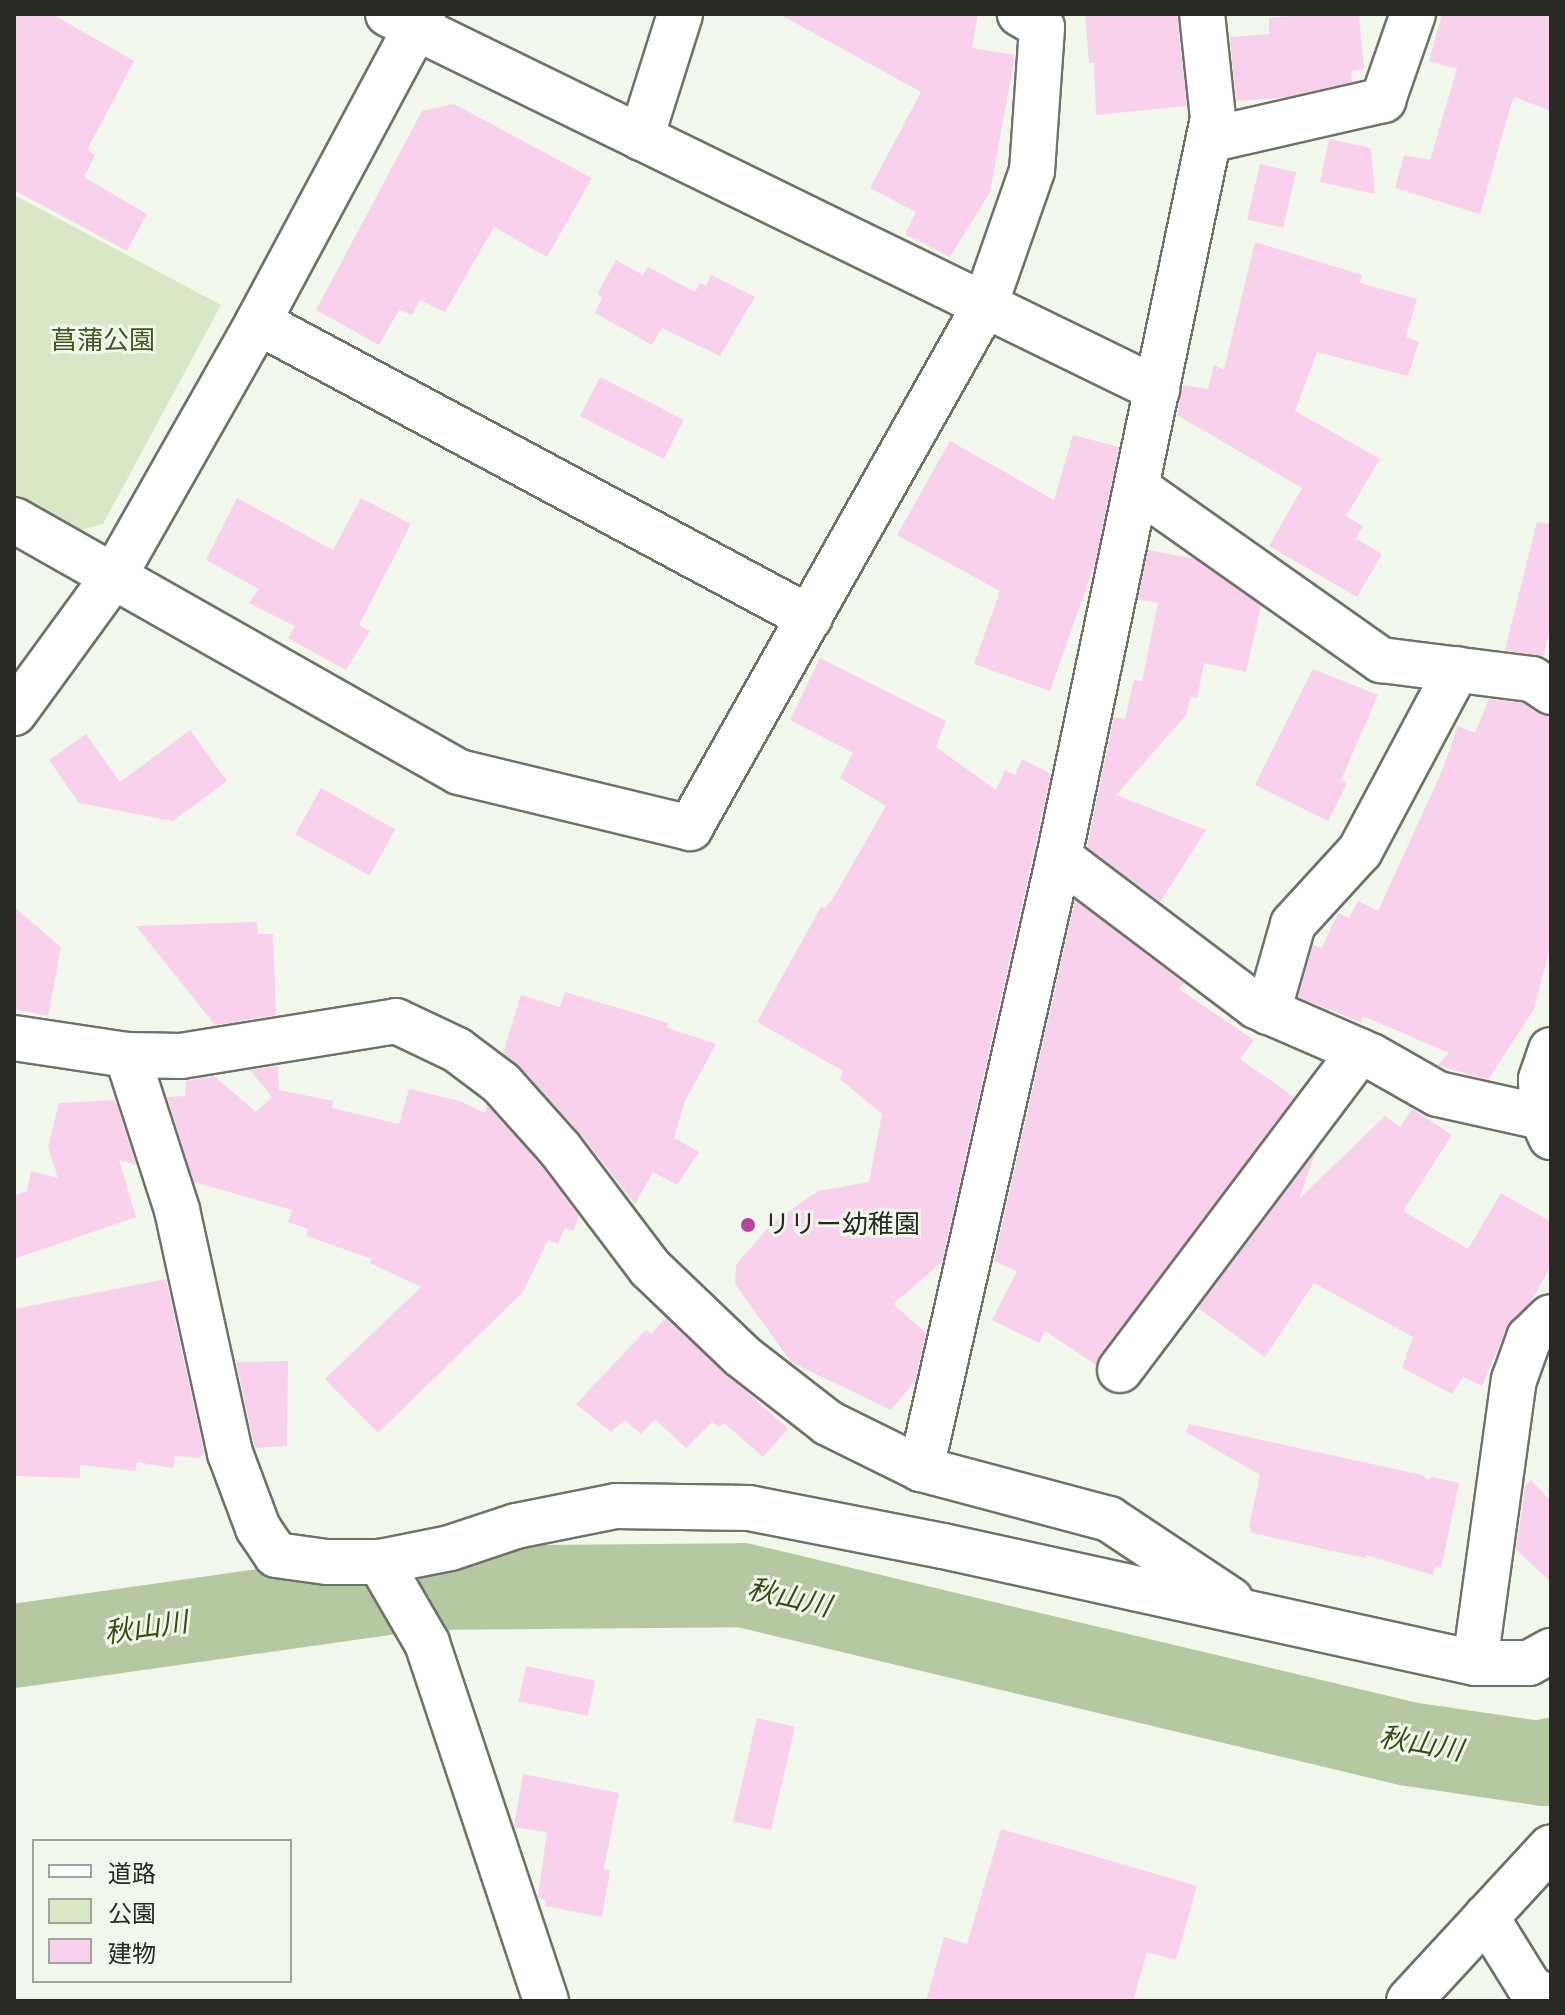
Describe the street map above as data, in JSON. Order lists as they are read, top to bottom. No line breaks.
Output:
{"water":["秋山川"],"parks":["菖蒲公園"],"places":["リリー幼稚園"],"legend":["道路","公園","建物"]}
